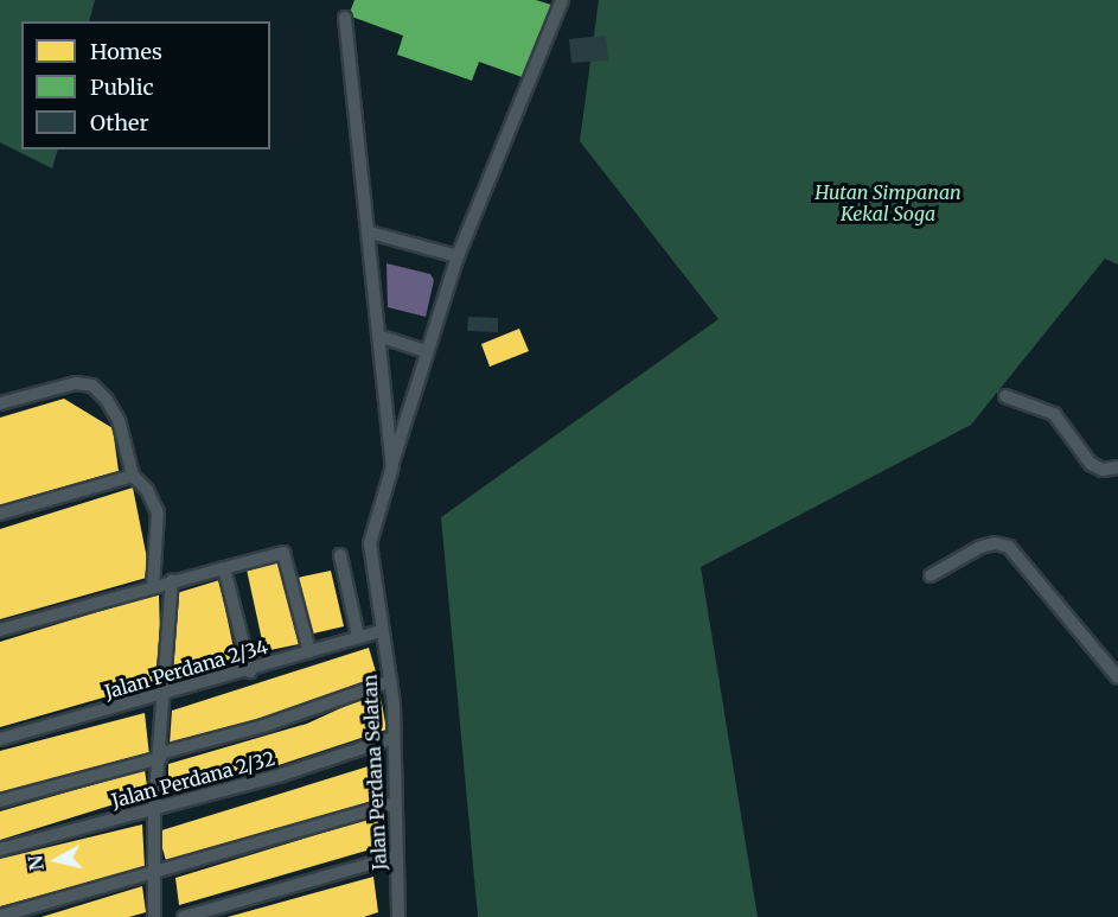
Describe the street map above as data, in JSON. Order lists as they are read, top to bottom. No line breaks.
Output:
{"streets":{"street":["Jalan Perdana 2/34","Jalan Perdana Selatan","Jalan Perdana 2/32"]},"crossings":[["Jalan Perdana 2/34","Jalan Perdana Selatan"],["Jalan Perdana Selatan","Jalan Perdana 2/32"]],"parks":["Hutan Simpanan Kekal Soga"],"legend":["Homes","Public","Other"],"north":"left"}
